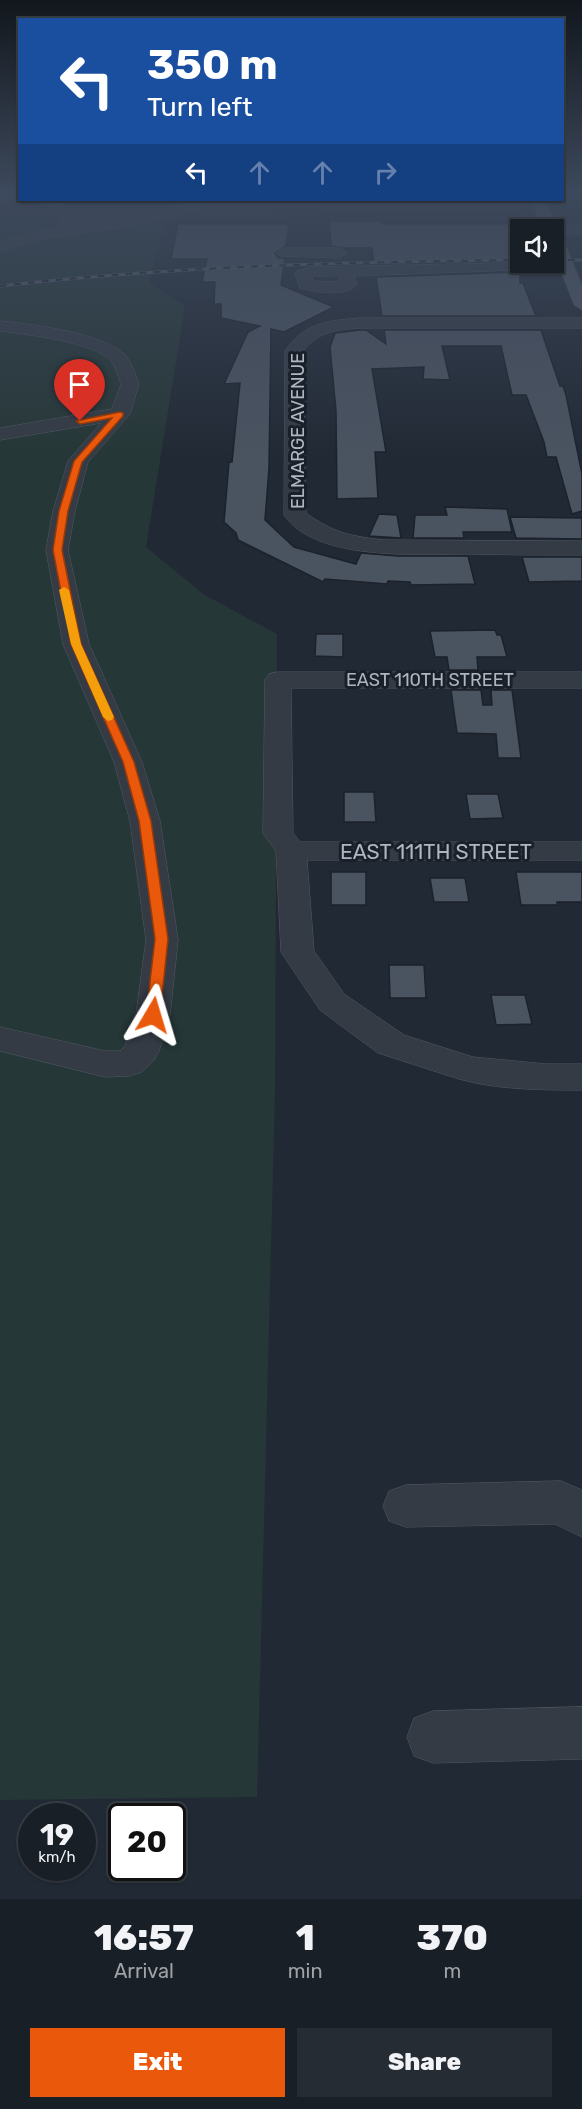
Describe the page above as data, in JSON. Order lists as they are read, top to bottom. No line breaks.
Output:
{"streets":{"street":["ELMARGE AVENUE","EAST 110TH STREET","EAST 111TH STREET"]},"crossings":[["EAST 110TH STREET","EAST 111TH STREET"]],"page":{"turn":["350 m","Turn left"],"speed":"19 km/h","limit":"20","eta":["16:57","Arrival","1","min","370","m"],"buttons":["Exit","Share"]}}
